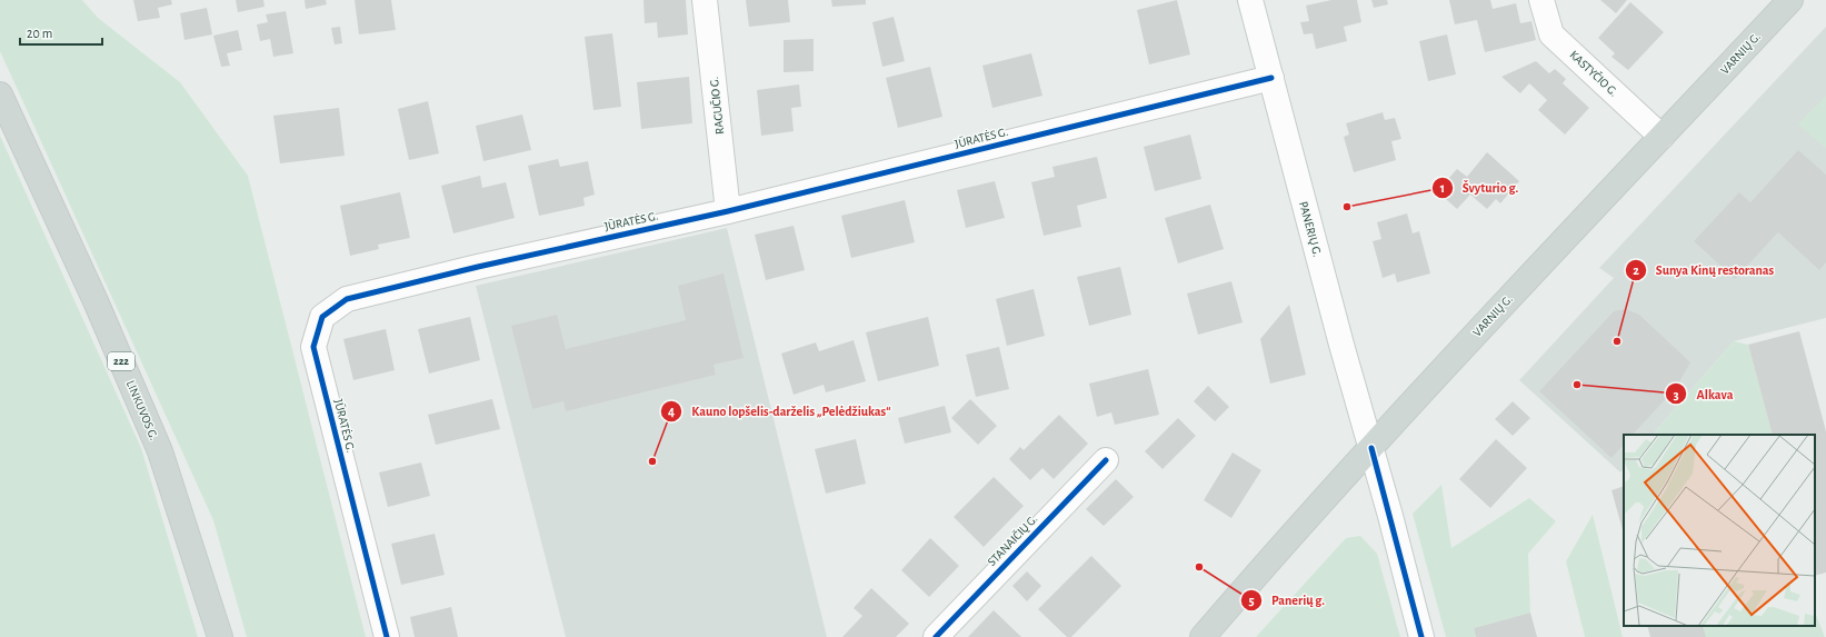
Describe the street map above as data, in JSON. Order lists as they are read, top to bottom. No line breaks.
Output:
{"streets":{"main road":["VARNIŲ G.","222","LINKUVOS G."],"street":["KASTYČIO G.","RAGUČIO G.","JŪRATĖS G.","PANERIŲ G.","STANAIČIŲ G."]},"crossings":[["VARNIŲ G.","KASTYČIO G."],["VARNIŲ G.","PANERIŲ G."],["RAGUČIO G.","JŪRATĖS G."],["JŪRATĖS G.","PANERIŲ G."]],"places":["Švyturio g.","Sunya Kinų restoranas","Alkava","Kauno lopšelis-darželis „Pelėdžiukas“","Panerių g."],"scale_bar":"20 m"}
